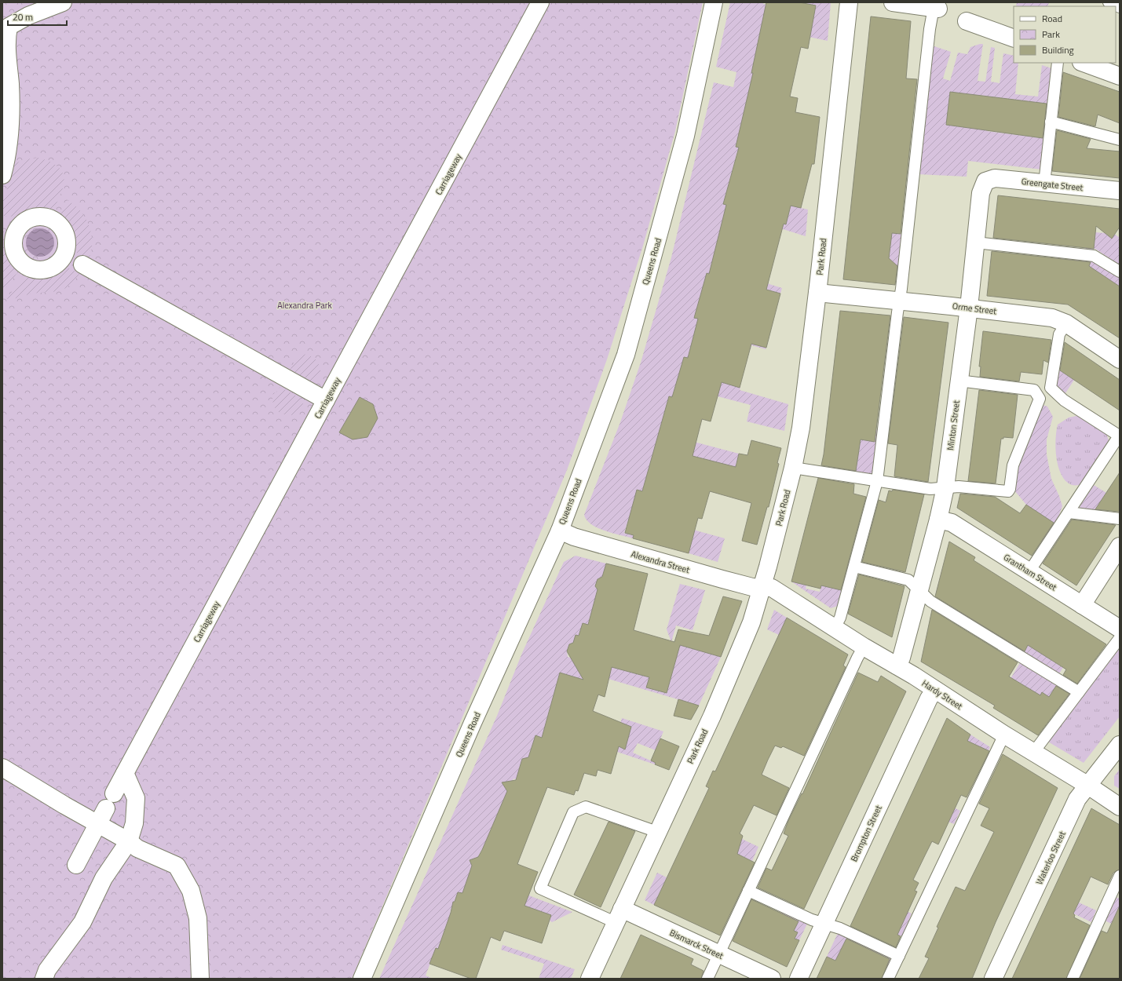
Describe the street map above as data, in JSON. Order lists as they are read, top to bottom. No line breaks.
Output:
{"streets":{"street":["Carriageway","Greengate Street","Park Road","Queens Road","Orme Street","Minton Street","Alexandra Street","Grantham Street","Hardy Street","Brompton Street","Waterloo Street","Bismarck Street"]},"crossings":[["Greengate Street","Minton Street"],["Park Road","Orme Street"],["Park Road","Alexandra Street"],["Park Road","Hardy Street"],["Park Road","Bismarck Street"],["Queens Road","Alexandra Street"],["Orme Street","Minton Street"],["Minton Street","Grantham Street"],["Minton Street","Hardy Street"],["Alexandra Street","Hardy Street"],["Hardy Street","Brompton Street"],["Hardy Street","Waterloo Street"]],"parks":["Alexandra Park"],"legend":["Road","Park","Building"],"scale_bar":"20 m"}
